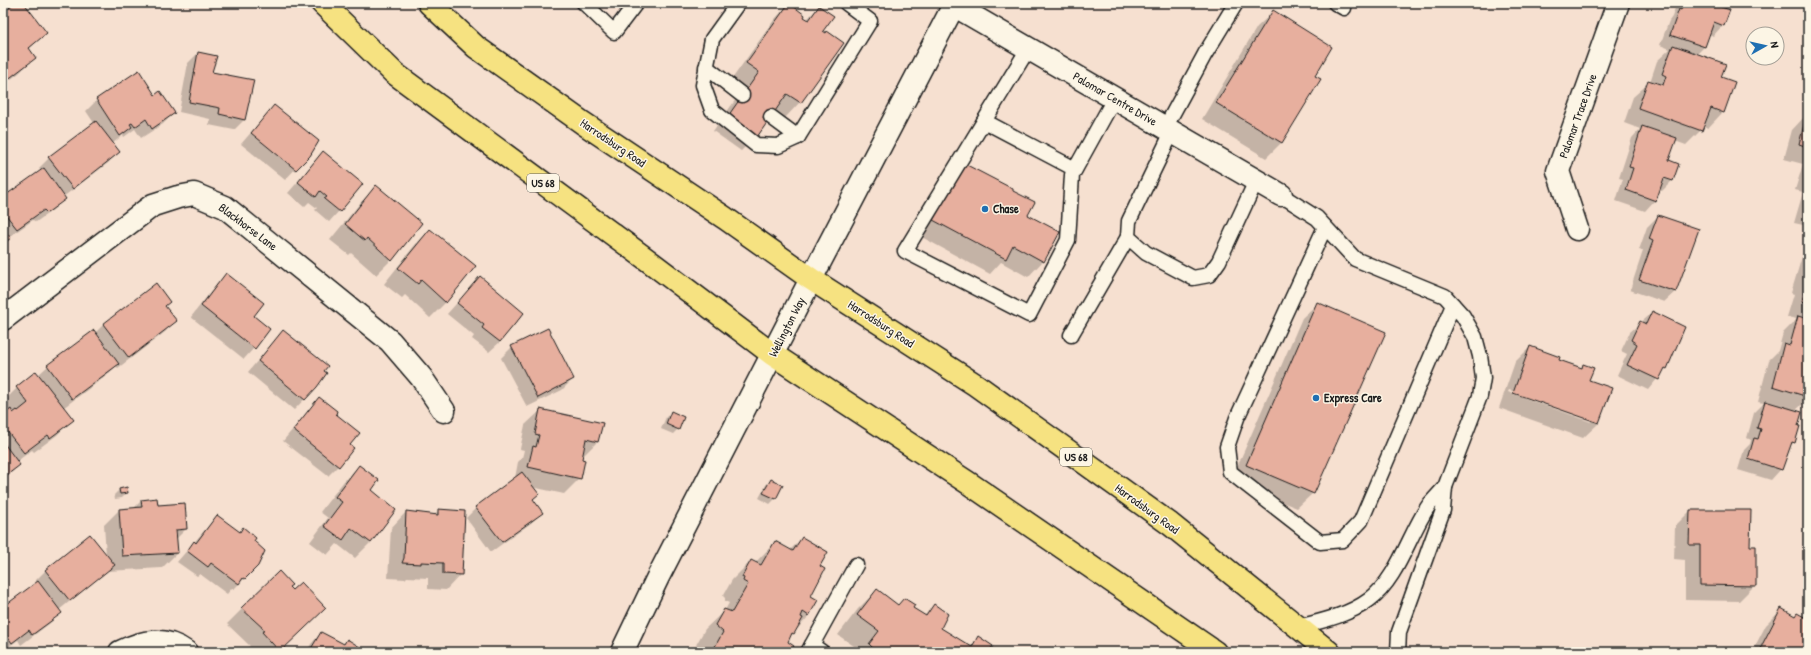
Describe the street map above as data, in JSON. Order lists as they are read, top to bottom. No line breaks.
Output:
{"streets":{"main road":["Harrodsburg Road","US 68"],"street":["Palomar Centre Drive","Palomar Trace Drive","Blackhorse Lane","Wellington Way"]},"crossings":[["Palomar Centre Drive","Wellington Way"],["Harrodsburg Road","Wellington Way"],["US 68","Wellington Way"]],"places":["Chase","Express Care"],"north":"right"}
